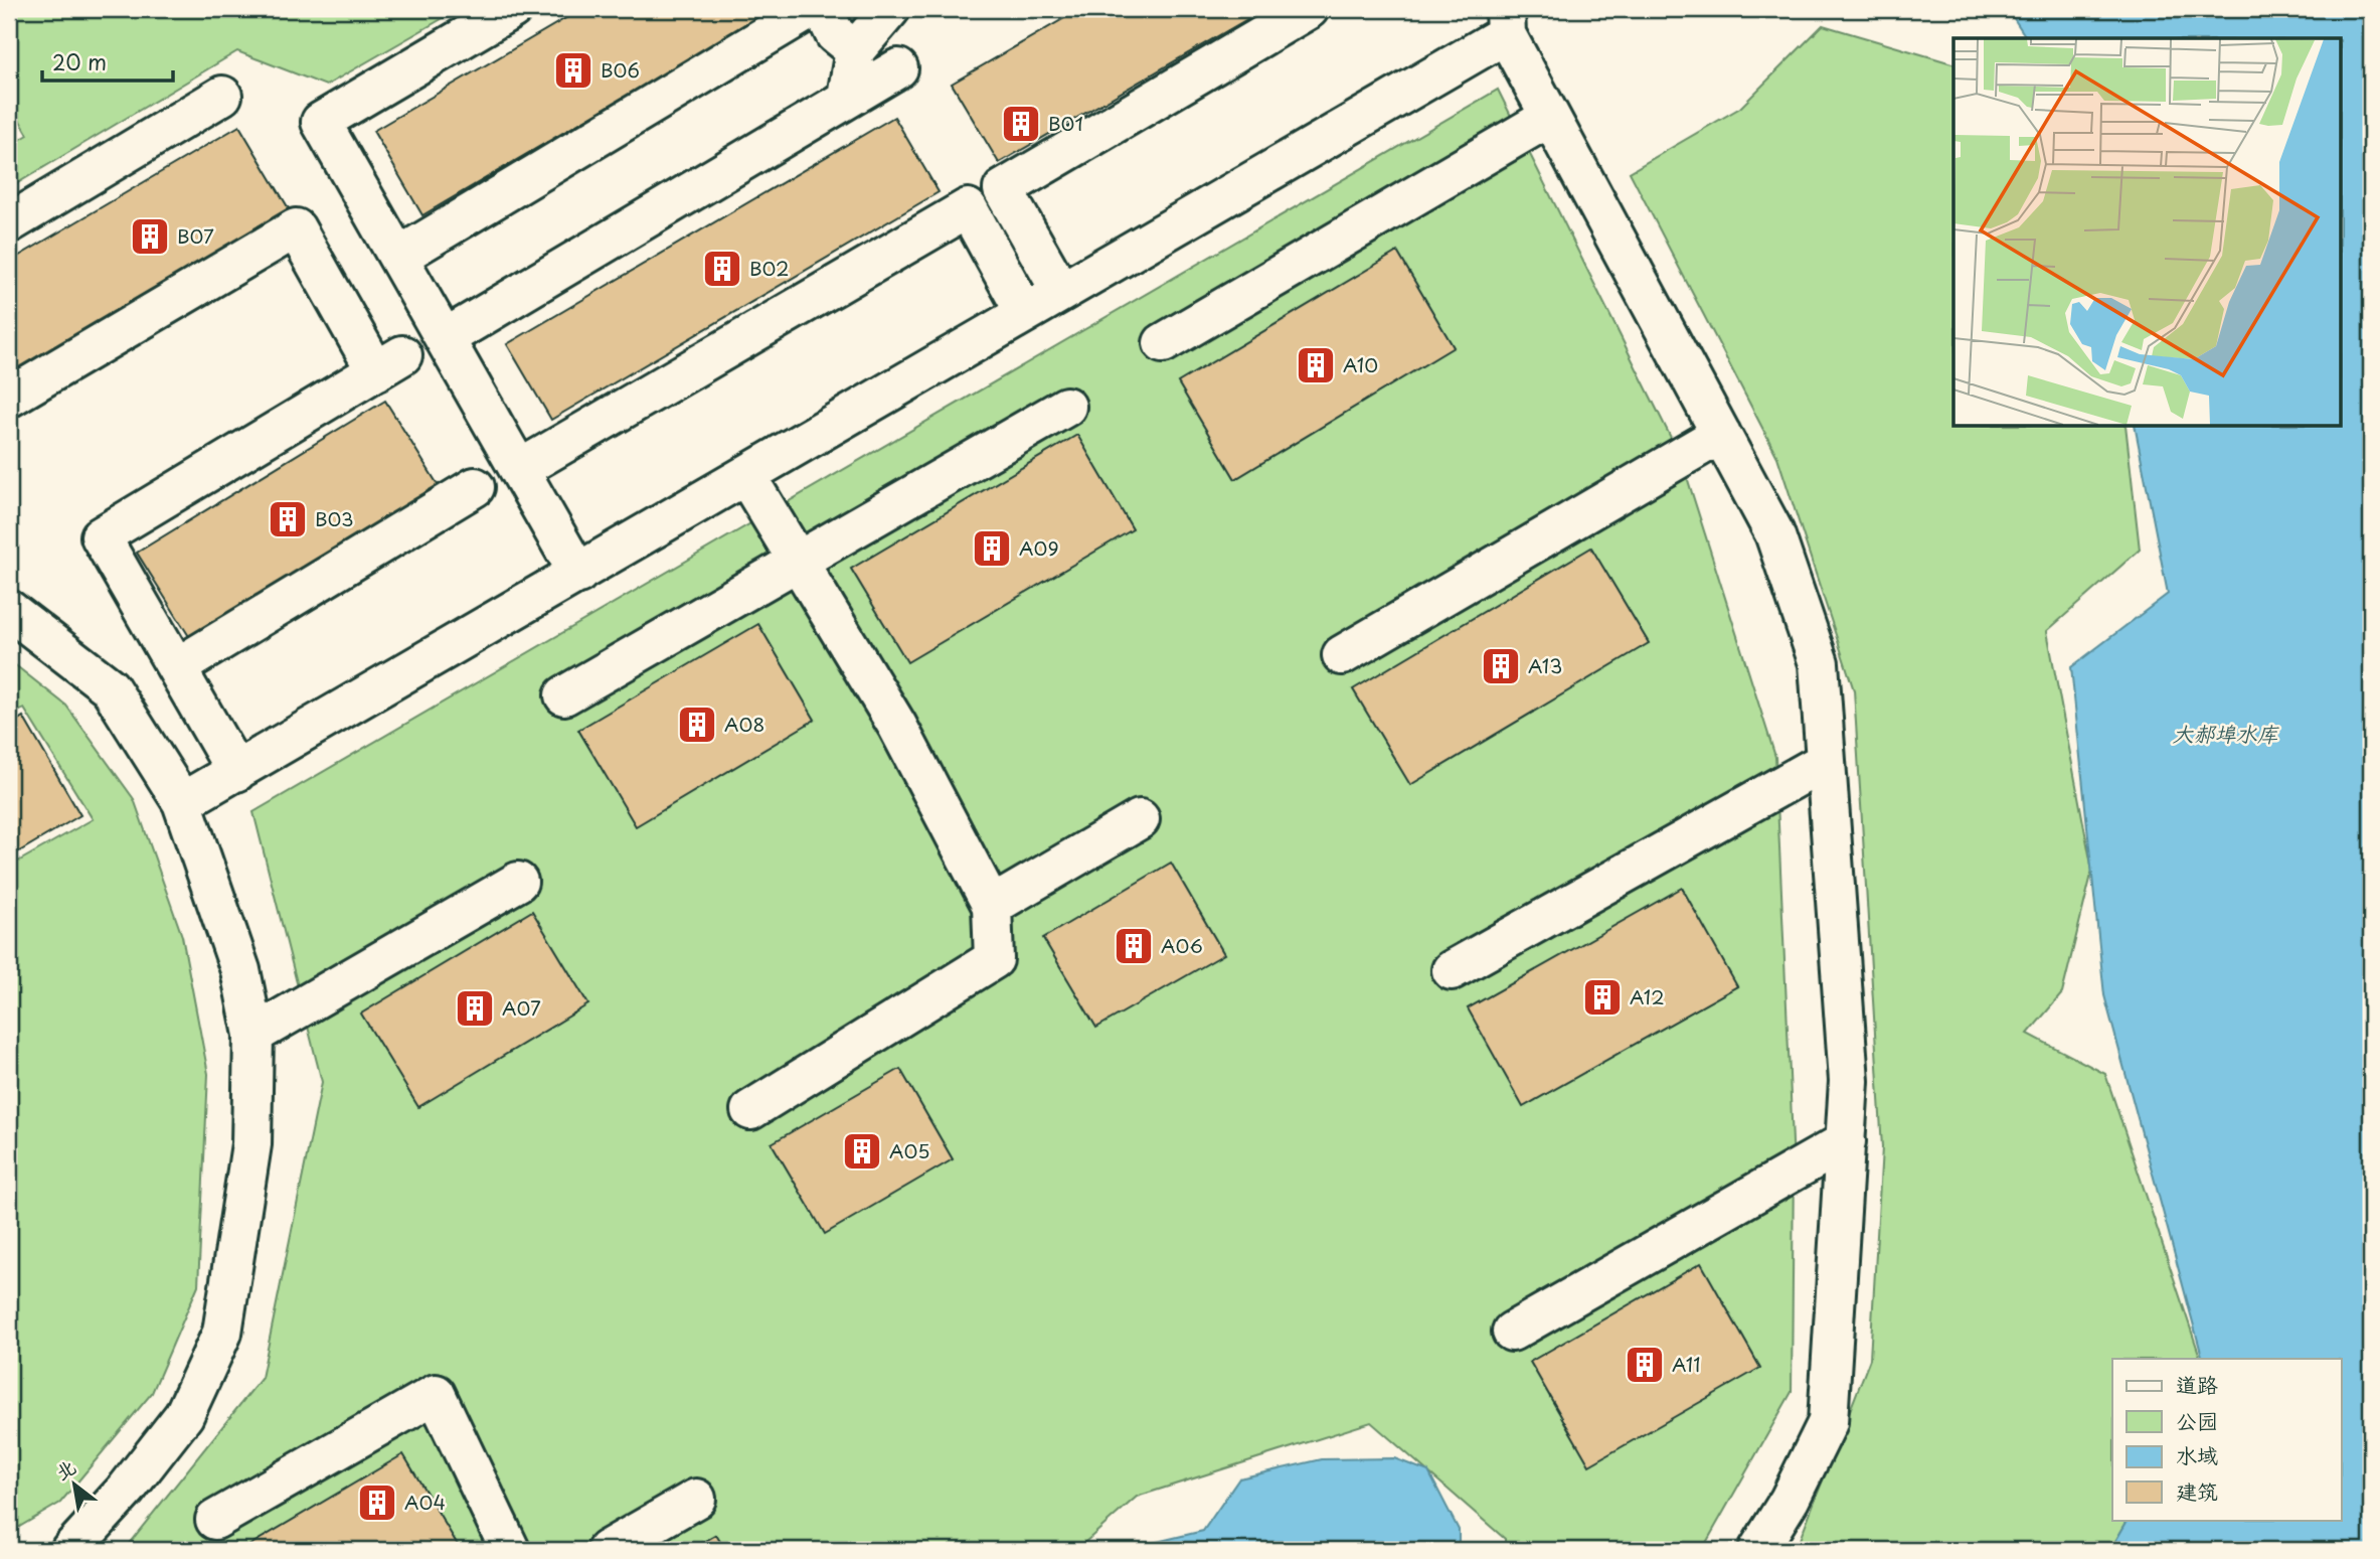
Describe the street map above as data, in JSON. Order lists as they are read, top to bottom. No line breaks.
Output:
{"water":["大郝埠水库"],"places":{"building":["B06","B01","B07","B02","A10","B03","A09","A13","A08","A06","A12","A07","A05","A11","A04"]},"legend":["道路","公园","水域","建筑"],"scale_bar":"20 m","north":"top left"}
